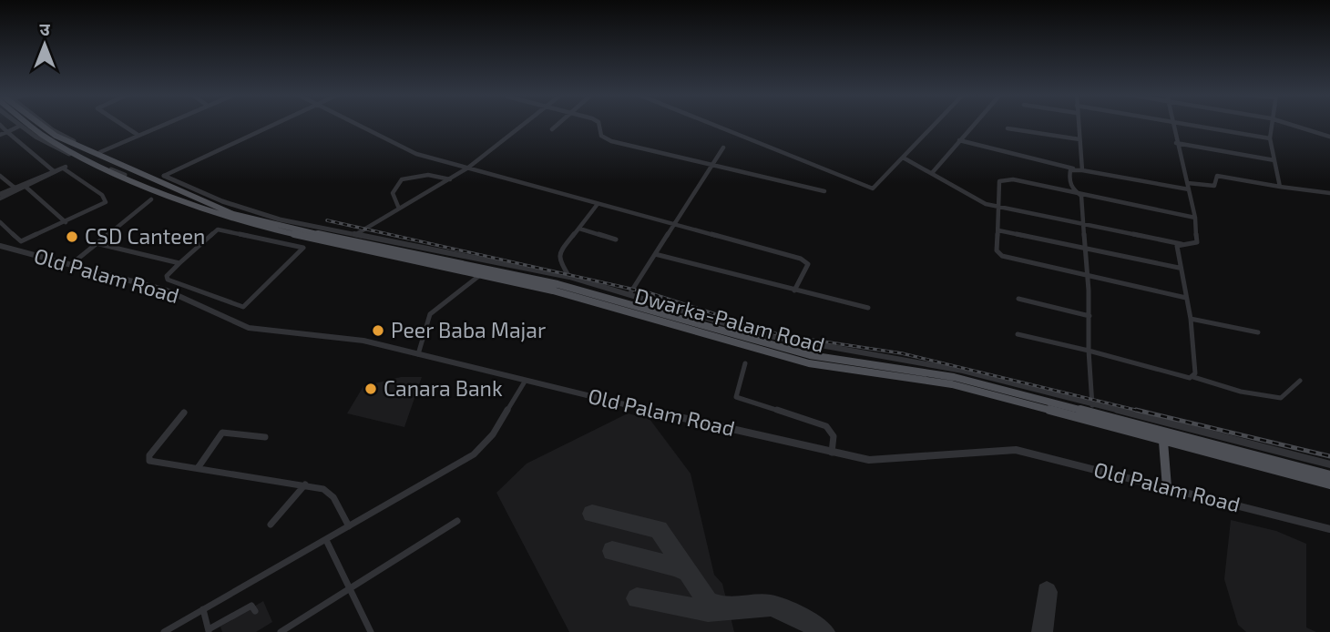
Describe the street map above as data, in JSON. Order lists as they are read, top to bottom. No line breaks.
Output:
{"streets":{"main road":["Dwarka-Palam Road"],"street":["Old Palam Road"]},"places":["CSD Canteen","Peer Baba Majar","Canara Bank"],"north":"top"}
